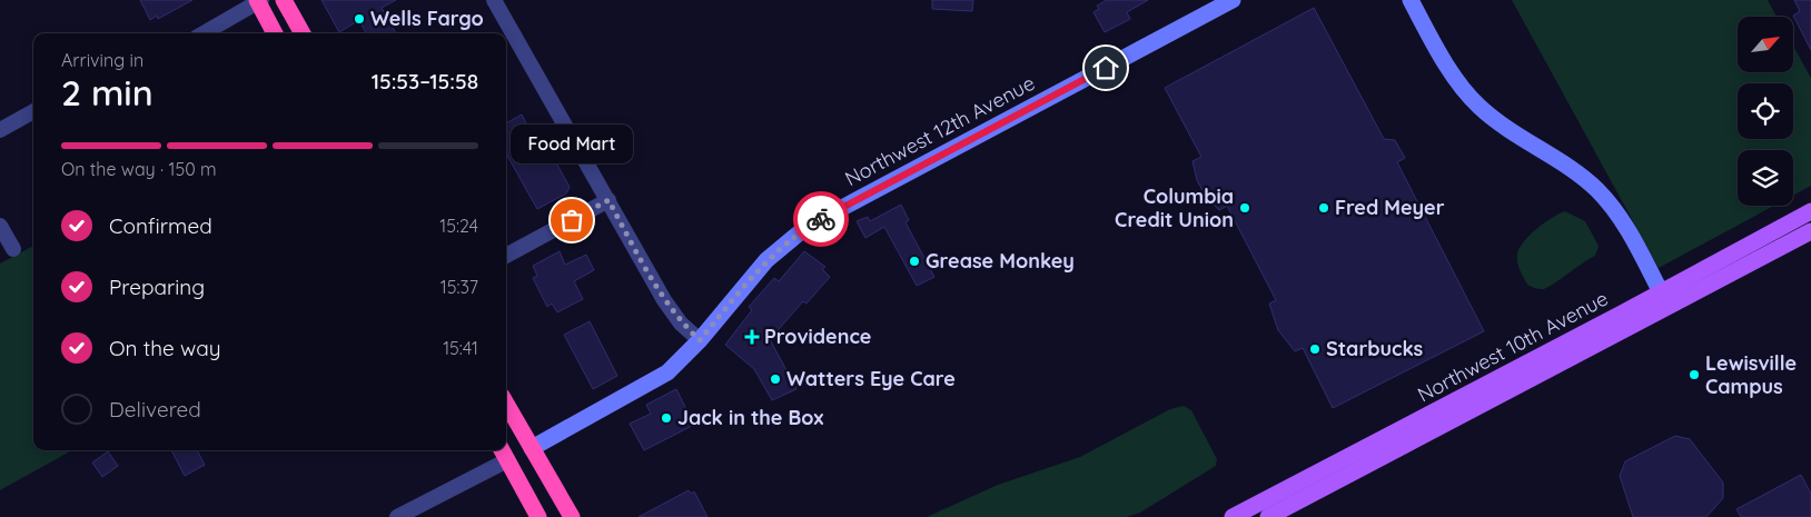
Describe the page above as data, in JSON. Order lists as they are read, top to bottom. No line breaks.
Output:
{"streets":{"main road":["Northwest 10th Avenue"],"street":["Northwest 12th Avenue"]},"places":{"other":["Wells Fargo","Columbia Credit Union","Fred Meyer","Food Mart","Grease Monkey","Starbucks","Lewisville Campus","Watters Eye Care","Jack in the Box"],"health":["Providence"]},"north":"top right","page":{"heading":["2 min","Arriving in","15:53–15:58"],"bubble":"Food Mart","bar":"On the way · 150 m","list":[["Confirmed","15:24"],["Preparing","15:37"],["On the way","15:41"],"Delivered"]}}
